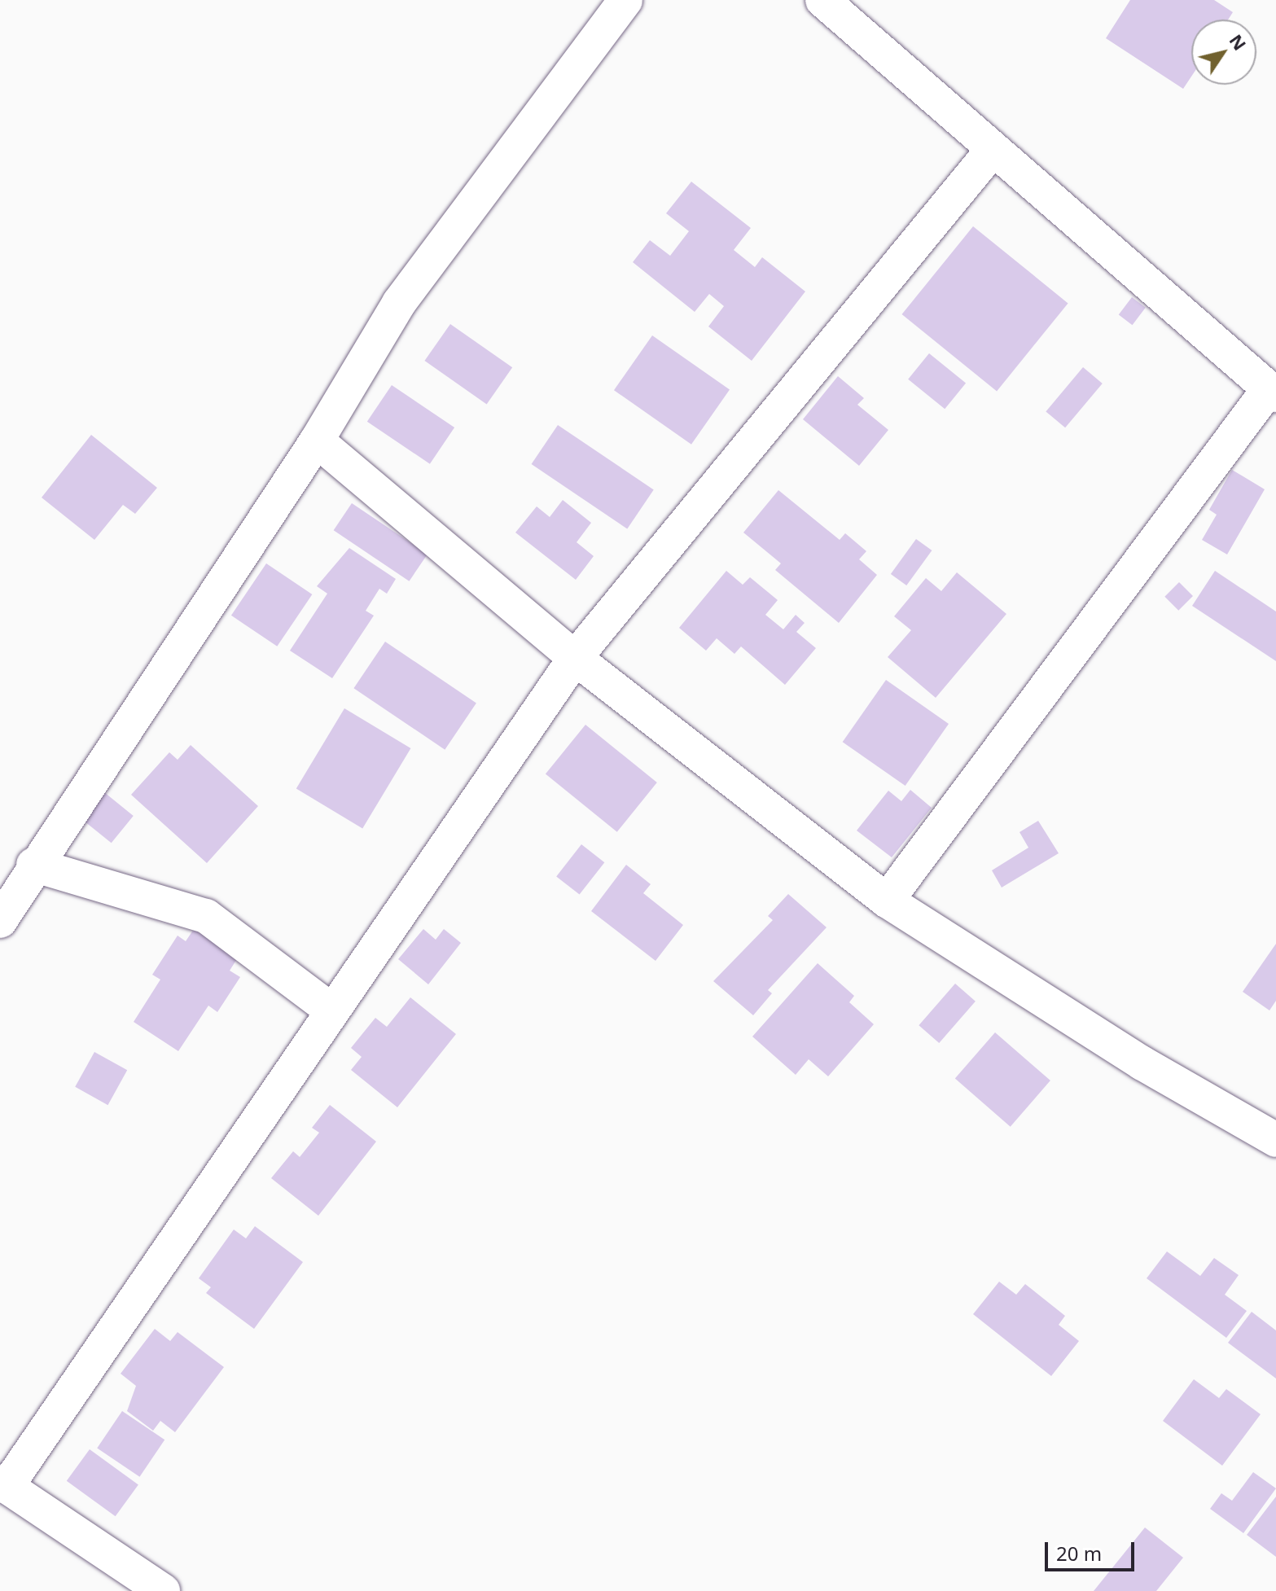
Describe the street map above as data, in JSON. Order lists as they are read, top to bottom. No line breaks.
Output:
{"scale_bar":"20 m","north":"top right"}
